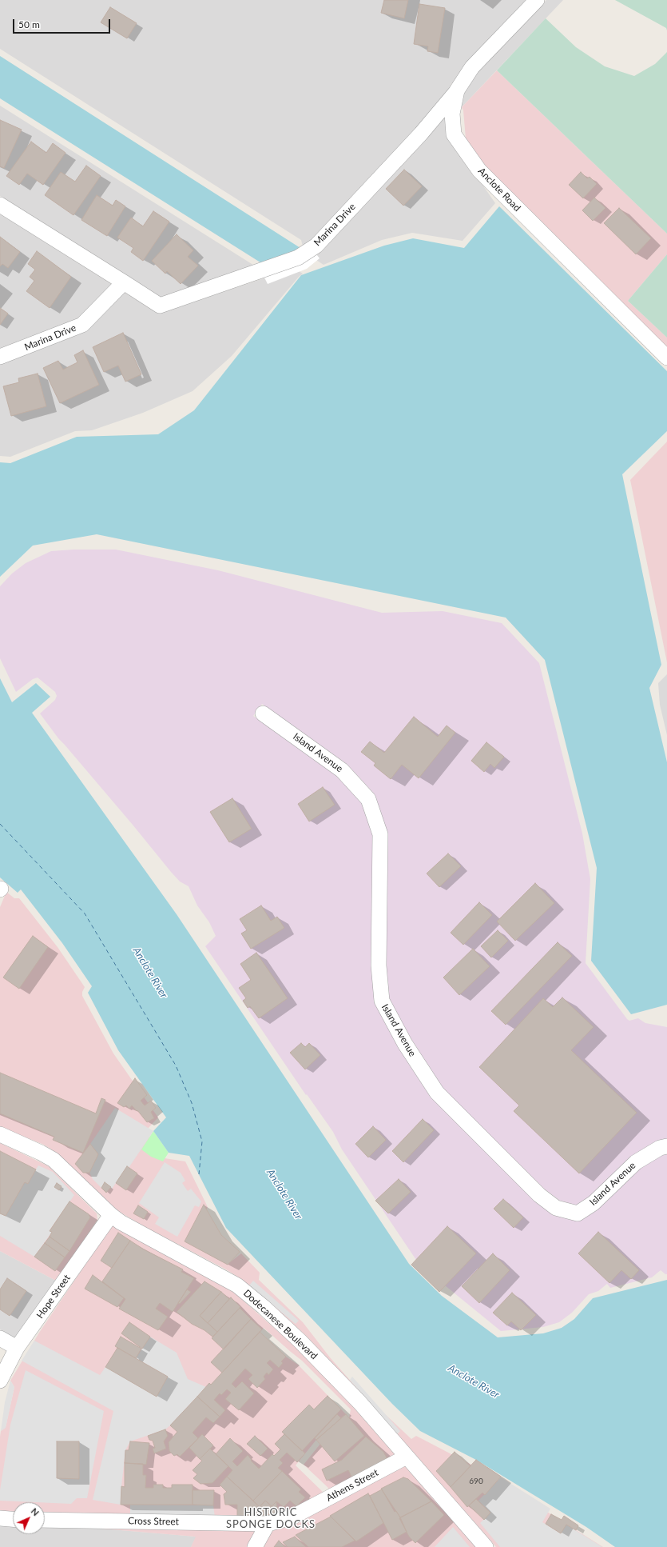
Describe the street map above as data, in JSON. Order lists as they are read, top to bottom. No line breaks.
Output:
{"streets":{"street":["Anclote Road","Marina Drive","Island Avenue","Hope Street","Dodecanese Boulevard","Athens Street","Cross Street"]},"crossings":[["Anclote Road","Marina Drive"],["Hope Street","Dodecanese Boulevard"],["Dodecanese Boulevard","Athens Street"],["Athens Street","Cross Street"]],"districts":["HISTORIC SPONGE DOCKS"],"water":["Anclote River"],"house_numbers":["690"],"scale_bar":"50 m","north":"top right"}
